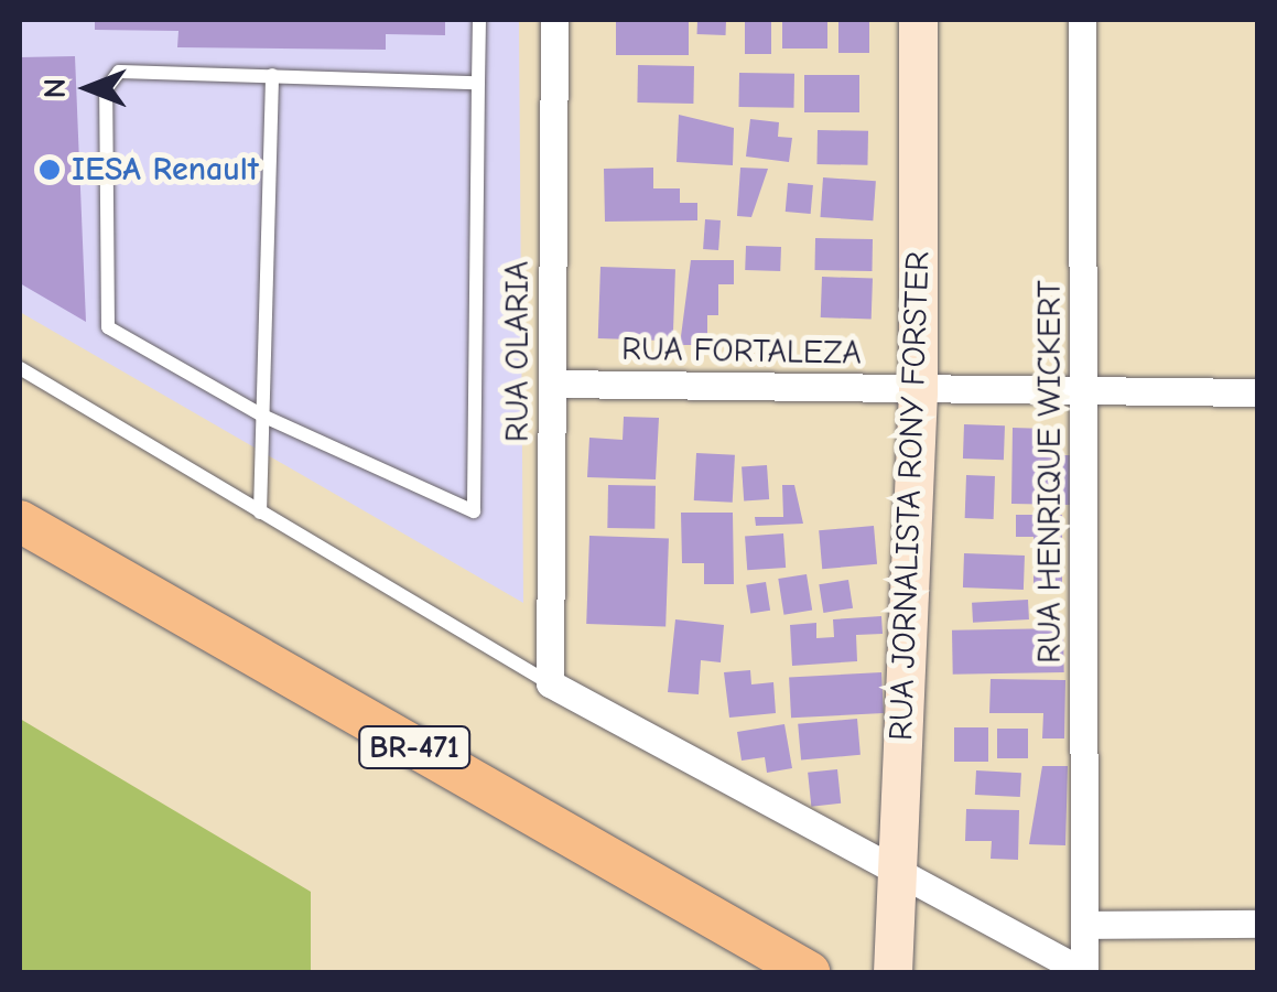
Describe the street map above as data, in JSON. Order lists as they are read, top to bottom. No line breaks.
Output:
{"streets":{"main road":["BR-471"],"street":["RUA OLARIA","RUA FORTALEZA","RUA HENRIQUE WICKERT","RUA JORNALISTA RONY FORSTER"]},"crossings":[["RUA OLARIA","RUA FORTALEZA"],["RUA FORTALEZA","RUA HENRIQUE WICKERT"],["RUA FORTALEZA","RUA JORNALISTA RONY FORSTER"]],"places":["IESA Renault"],"north":"left"}
